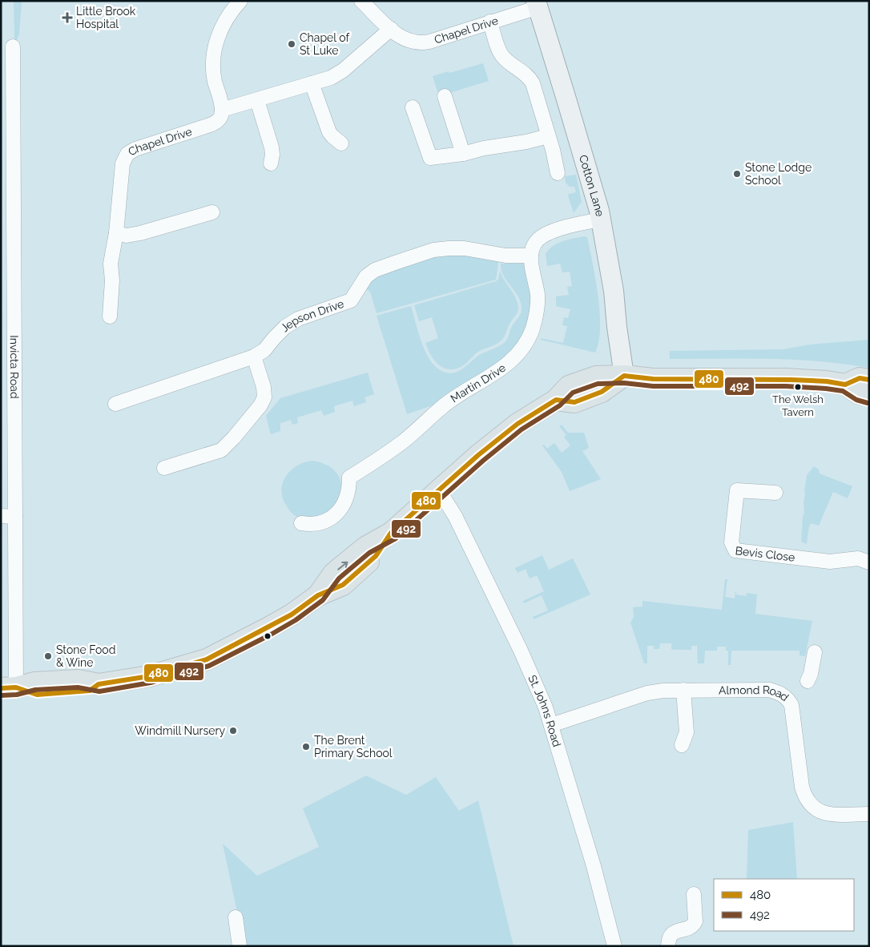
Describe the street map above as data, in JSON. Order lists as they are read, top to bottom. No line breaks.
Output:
{"streets":{"main road":["Cotton Lane"],"street":["Chapel Drive","Jepson Drive","Invicta Road","Martin Drive","Bevis Close","Almond Road","St. Johns Road"]},"crossings":[["Chapel Drive","Cotton Lane"],["Jepson Drive","Martin Drive"],["Almond Road","St. Johns Road"]],"places":{"health":["Little Brook Hospital"],"other":["Chapel of St Luke","Stone Lodge School","The Welsh Tavern","Stone Food & Wine","Windmill Nursery","The Brent Primary School"]},"lines":["transit line 480","transit line 492"],"legend":["480","492"]}
